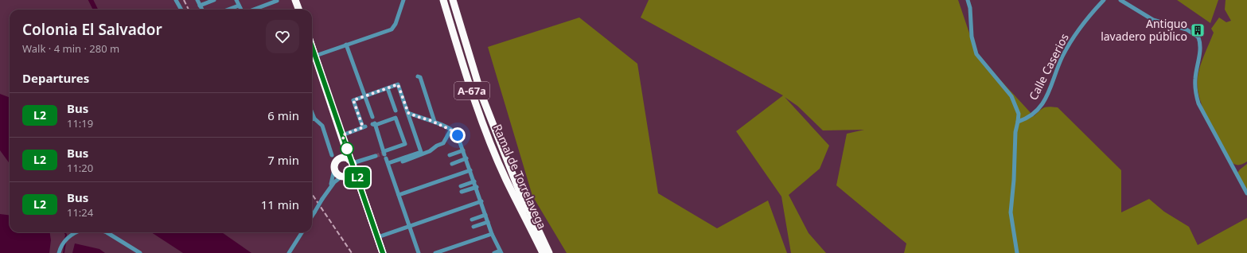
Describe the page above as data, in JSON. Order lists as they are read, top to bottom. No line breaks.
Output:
{"streets":{"highway":["A-67a","Ramal de Torrelavega"],"street":["Calle Caserios"]},"places":{"building":["Antiguo lavadero público"]},"lines":["bus line L2"],"page":{"on_map":"L2","heading":[["Colonia El Salvador","Walk · 4 min · 280 m"],"Departures"],"list":[{"mark":"L2","name":"Bus","note":"11:19","value":"6 min"},{"mark":"L2","name":"Bus","note":"11:20","value":"7 min"},{"mark":"L2","name":"Bus","note":"11:24","value":"11 min"}]}}
